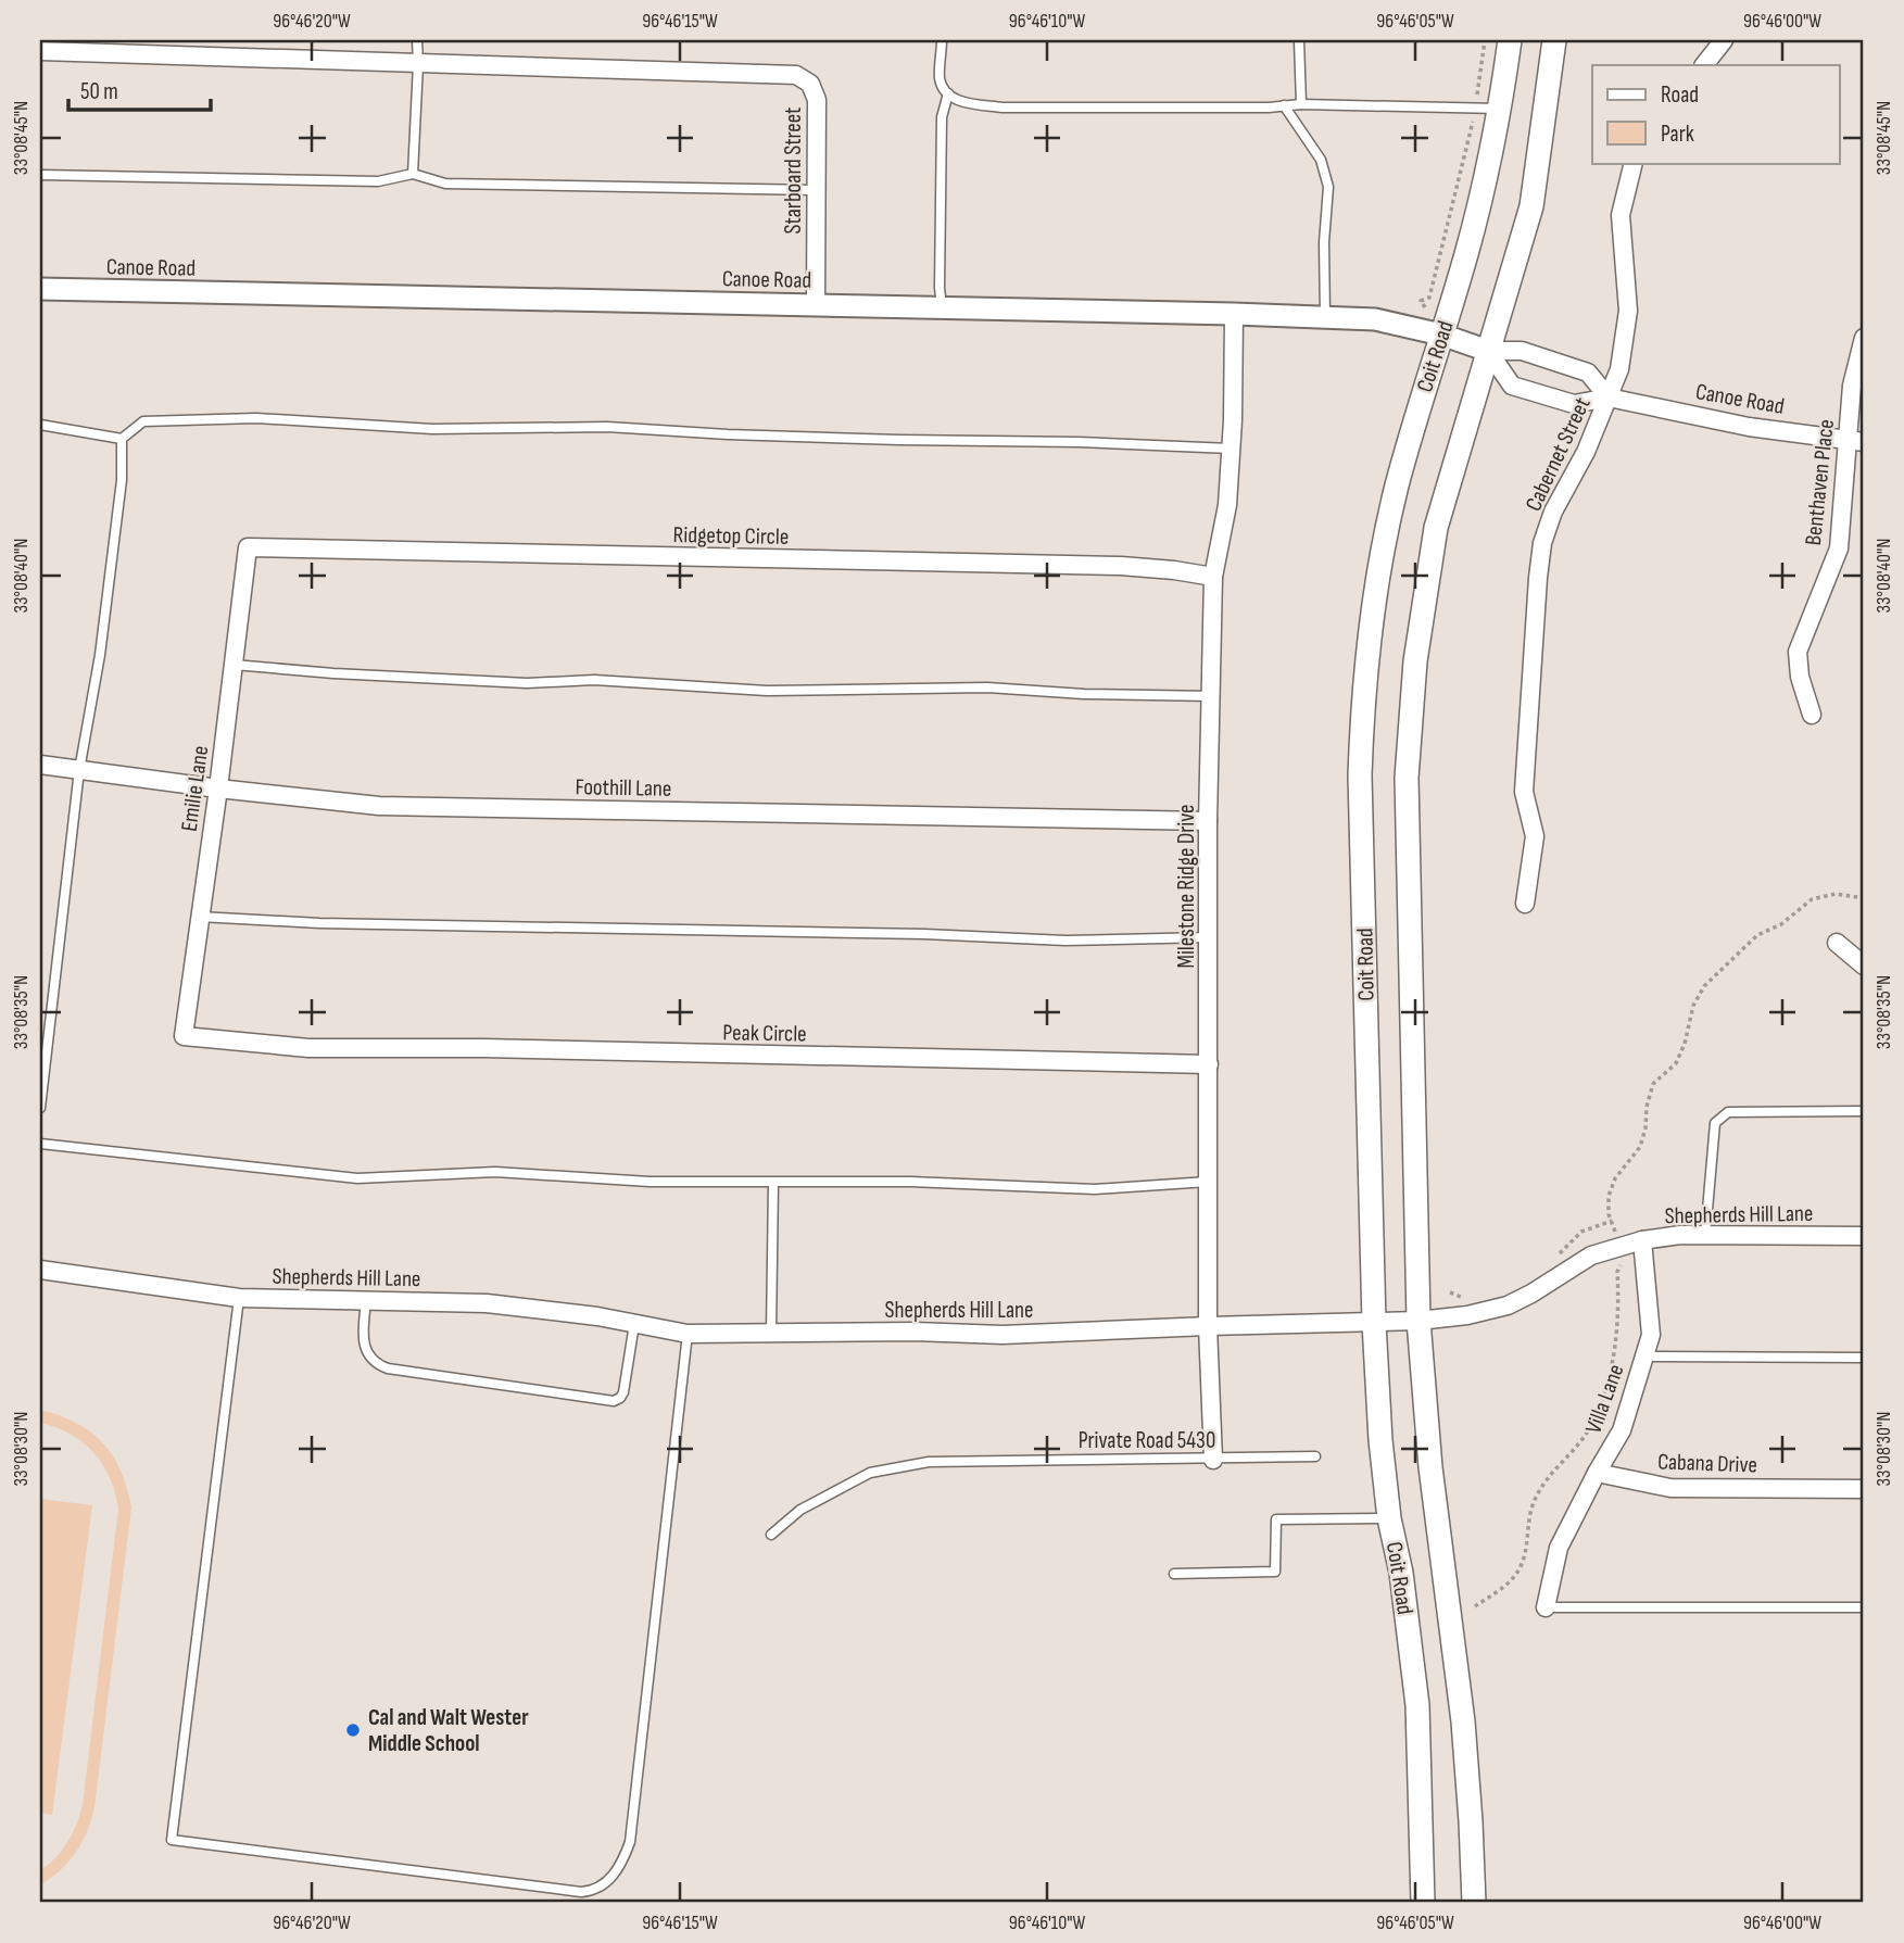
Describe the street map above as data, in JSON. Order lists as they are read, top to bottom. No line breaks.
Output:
{"streets":{"main road":["Coit Road"],"street":["Starboard Street","Canoe Road","Cabernet Street","Benthaven Place","Ridgetop Circle","Foothill Lane","Emilie Lane","Milestone Ridge Drive","Peak Circle","Shepherds Hill Lane","Villa Lane","Cabana Drive"],"lane":["Private Road 5430"]},"crossings":[["Starboard Street","Canoe Road"],["Canoe Road","Coit Road"],["Canoe Road","Cabernet Street"],["Canoe Road","Benthaven Place"],["Canoe Road","Milestone Ridge Drive"],["Coit Road","Shepherds Hill Lane"],["Ridgetop Circle","Emilie Lane"],["Ridgetop Circle","Milestone Ridge Drive"],["Foothill Lane","Emilie Lane"],["Foothill Lane","Milestone Ridge Drive"],["Emilie Lane","Peak Circle"],["Milestone Ridge Drive","Peak Circle"],["Milestone Ridge Drive","Shepherds Hill Lane"],["Milestone Ridge Drive","Private Road 5430"],["Shepherds Hill Lane","Villa Lane"],["Villa Lane","Cabana Drive"]],"places":["Cal and Walt Wester Middle School"],"legend":["Road","Park"],"scale_bar":"50 m","coordinates":["96°46'20\"W","96°46'15\"W","96°46'10\"W","96°46'05\"W","96°46'00\"W","33°08'45\"N","33°08'40\"N","33°08'35\"N","33°08'30\"N"]}
